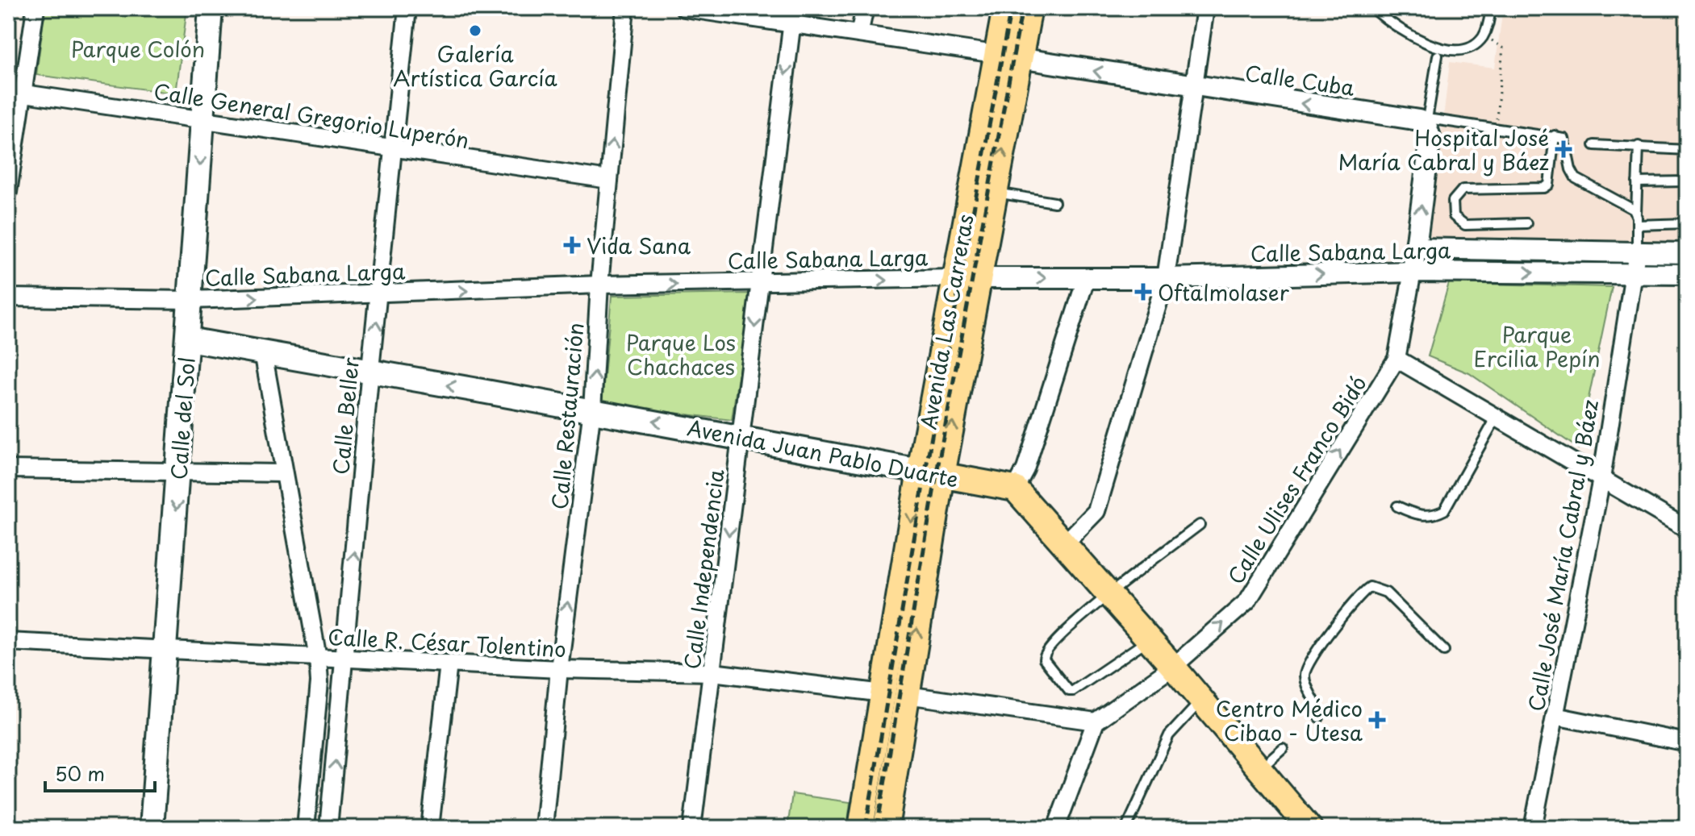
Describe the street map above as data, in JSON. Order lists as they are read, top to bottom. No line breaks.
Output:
{"streets":{"main road":["Avenida Las Carreras","Calle del Sol","Avenida Juan Pablo Duarte"],"street":["Calle Cuba","Calle General Gregorio Luperón","Calle Sabana Larga","Calle Beller","Calle Restauración","Calle Ulises Franco Bidó","Calle José María Cabral y Báez","Calle Independencia","Calle R. César Tolentino"]},"crossings":[["Calle Cuba","Avenida Las Carreras"],["Calle General Gregorio Luperón","Calle Beller"],["Calle General Gregorio Luperón","Calle Restauración"],["Calle General Gregorio Luperón","Calle del Sol"],["Calle Sabana Larga","Avenida Las Carreras"],["Calle Sabana Larga","Calle Beller"],["Calle Sabana Larga","Calle Restauración"],["Calle Sabana Larga","Calle del Sol"],["Calle Sabana Larga","Calle Ulises Franco Bidó"],["Calle Sabana Larga","Calle José María Cabral y Báez"],["Calle Sabana Larga","Calle Independencia"],["Avenida Las Carreras","Avenida Juan Pablo Duarte"],["Avenida Las Carreras","Calle R. César Tolentino"],["Calle Beller","Avenida Juan Pablo Duarte"],["Calle Beller","Calle R. César Tolentino"],["Calle Restauración","Avenida Juan Pablo Duarte"],["Calle Restauración","Calle R. César Tolentino"],["Calle del Sol","Avenida Juan Pablo Duarte"],["Calle del Sol","Calle R. César Tolentino"],["Avenida Juan Pablo Duarte","Calle Independencia"],["Calle Ulises Franco Bidó","Calle R. César Tolentino"],["Calle Independencia","Calle R. César Tolentino"]],"one_way":["Calle Cuba","Calle Sabana Larga","Calle Restauración","Calle del Sol","Avenida Juan Pablo Duarte","Calle Ulises Franco Bidó","Calle Independencia"],"parks":["Parque Colón","Parque Ercilia Pepín","Parque Los Chachaces"],"places":{"other":["Galería Artística García"],"health":["Hospital José María Cabral y Báez","Vida Sana","Oftalmolaser","Centro Médico Cibao - Utesa"]},"scale_bar":"50 m"}
